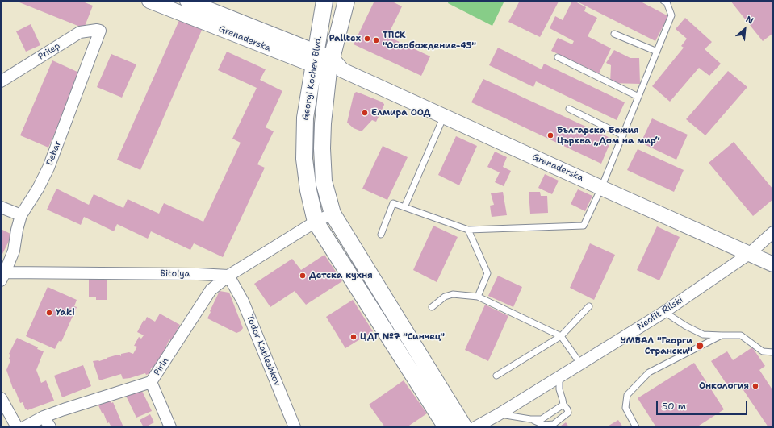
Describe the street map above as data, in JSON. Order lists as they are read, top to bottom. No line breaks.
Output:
{"streets":{"main road":["Georgi Kochev Blvd."],"street":["Grenaderska","Prilep","Debar","Bitolya","Neofit Rilski","Todor Kableshkov","Pirin"]},"crossings":[["Grenaderska","Georgi Kochev Blvd."],["Grenaderska","Neofit Rilski"],["Prilep","Debar"],["Debar","Bitolya"],["Bitolya","Todor Kableshkov"],["Bitolya","Pirin"],["Todor Kableshkov","Pirin"]],"places":["Palltex","ТПСК \"Освобождение-45\"","Елмира ООД","Българска Божия Църква „Дом на мир“","Детска кухня","Yaki","ЦДГ №7 \"Синчец\"","УМБАЛ \"Георги Странски\"","Онкология"],"scale_bar":"50 m","north":"top right"}
